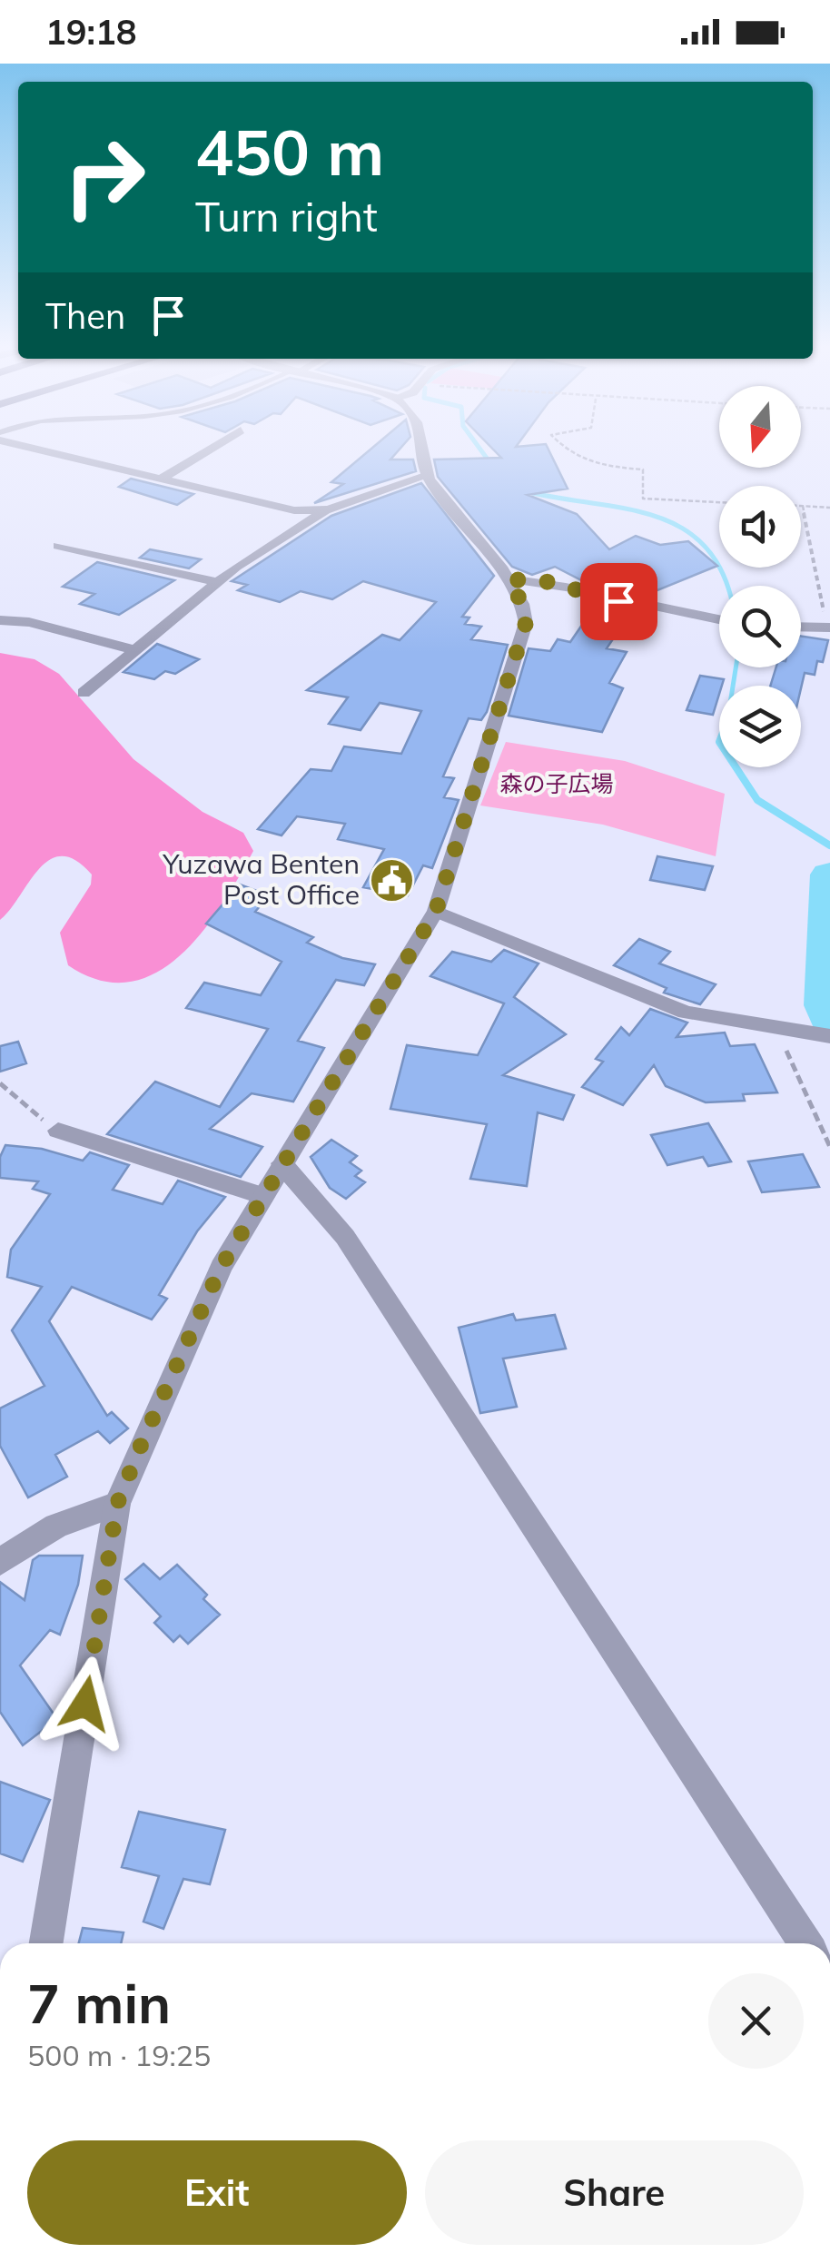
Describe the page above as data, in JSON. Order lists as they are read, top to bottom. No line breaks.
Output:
{"parks":["森の子広場"],"places":{"public building":["Yuzawa Benten Post Office"]},"north":"bottom","page":{"status":"19:18","turn":["450 m","Turn right"],"then":"Then","heading":["7 min","500 m · 19:25"],"buttons":["Exit","Share"]}}
